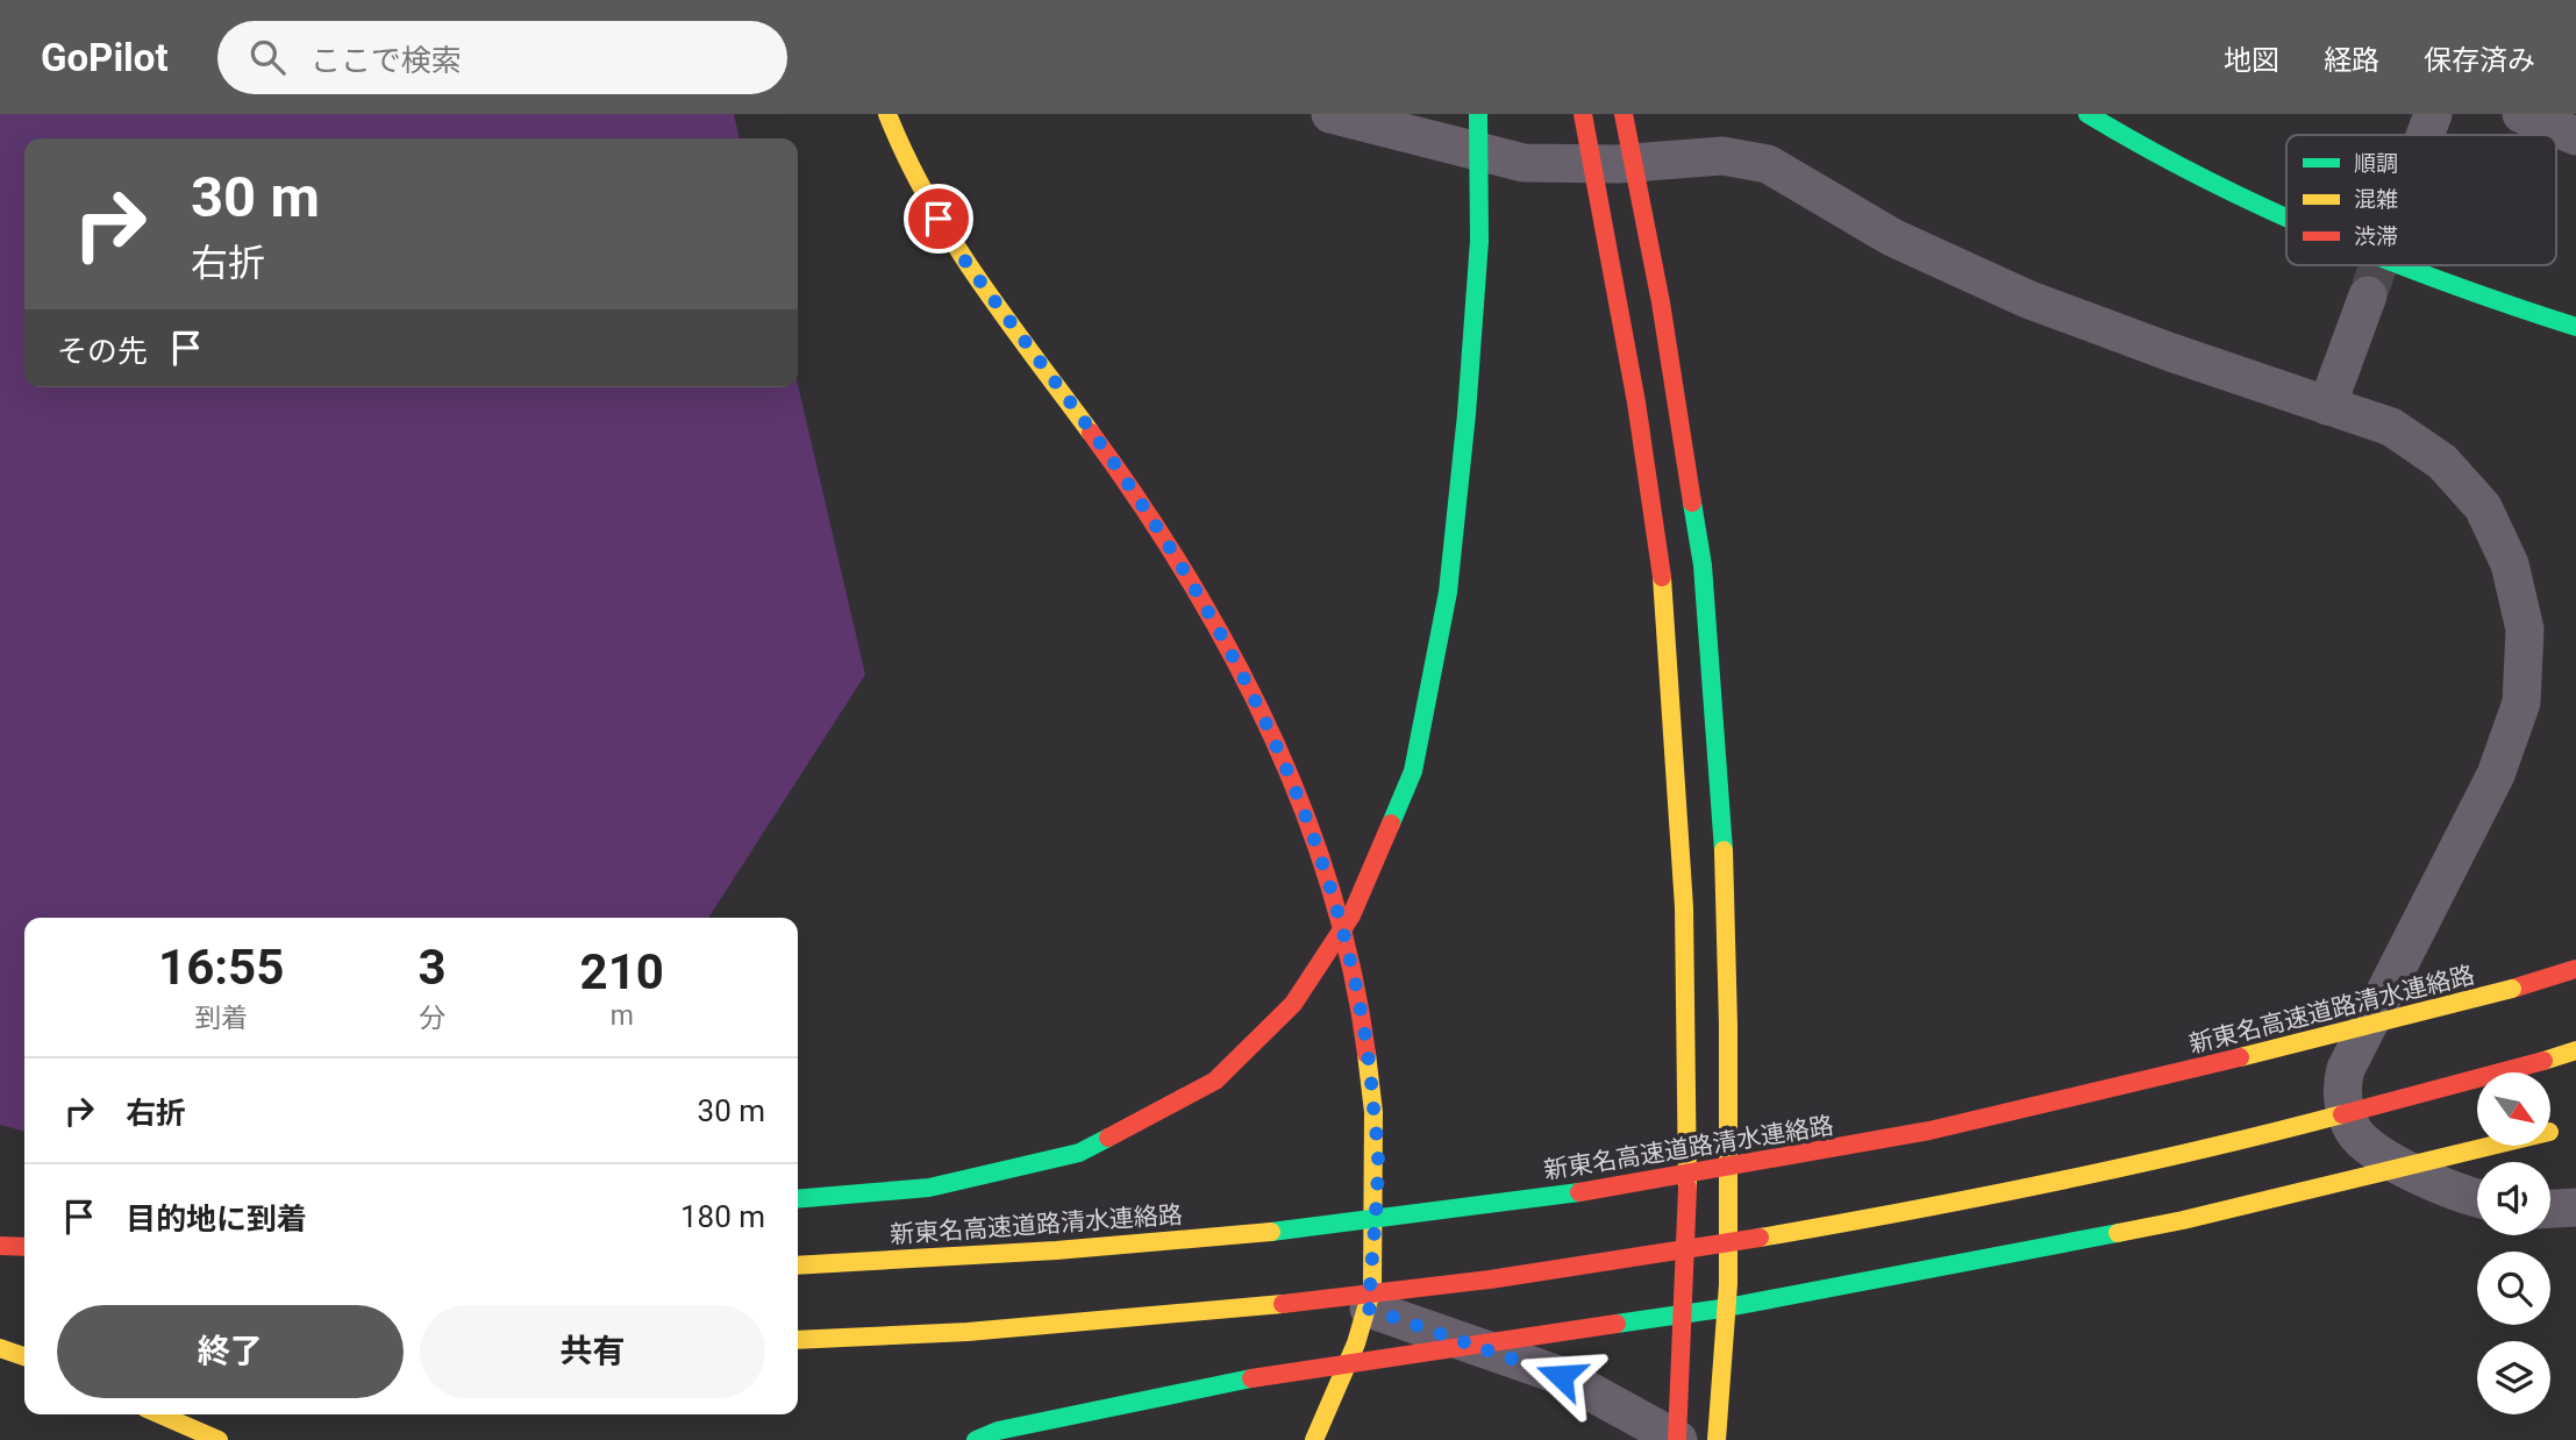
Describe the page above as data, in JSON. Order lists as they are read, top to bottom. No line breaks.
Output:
{"streets":{"main road":["新東名高速道路清水連絡路"]},"legend":["順調","混雑","渋滞"],"north":"bottom right","page":{"header":"GoPilot","search":"ここで検索","nav":["地図","経路","保存済み"],"turn":["30 m","右折"],"then":"その先","eta":["16:55","到着","3","分","210","m"],"list":[{"name":"右折","value":"30 m"},{"name":"目的地に到着","value":"180 m"}],"buttons":["終了","共有"]}}
